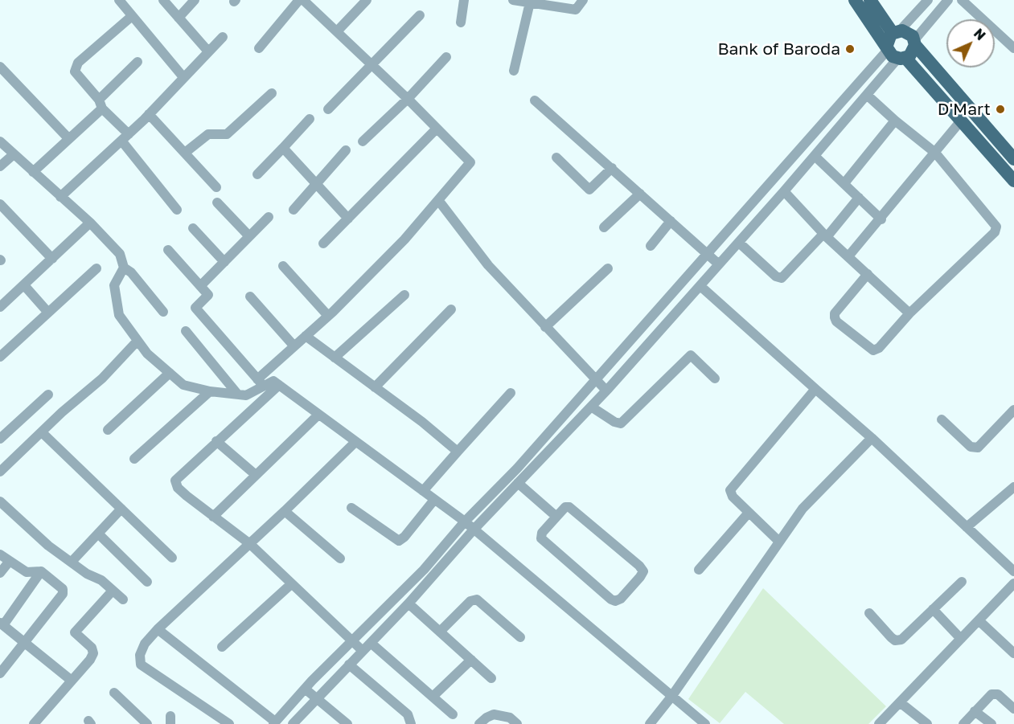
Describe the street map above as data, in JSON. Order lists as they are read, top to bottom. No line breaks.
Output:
{"places":["Bank of Baroda","D'Mart"],"north":"top right"}
